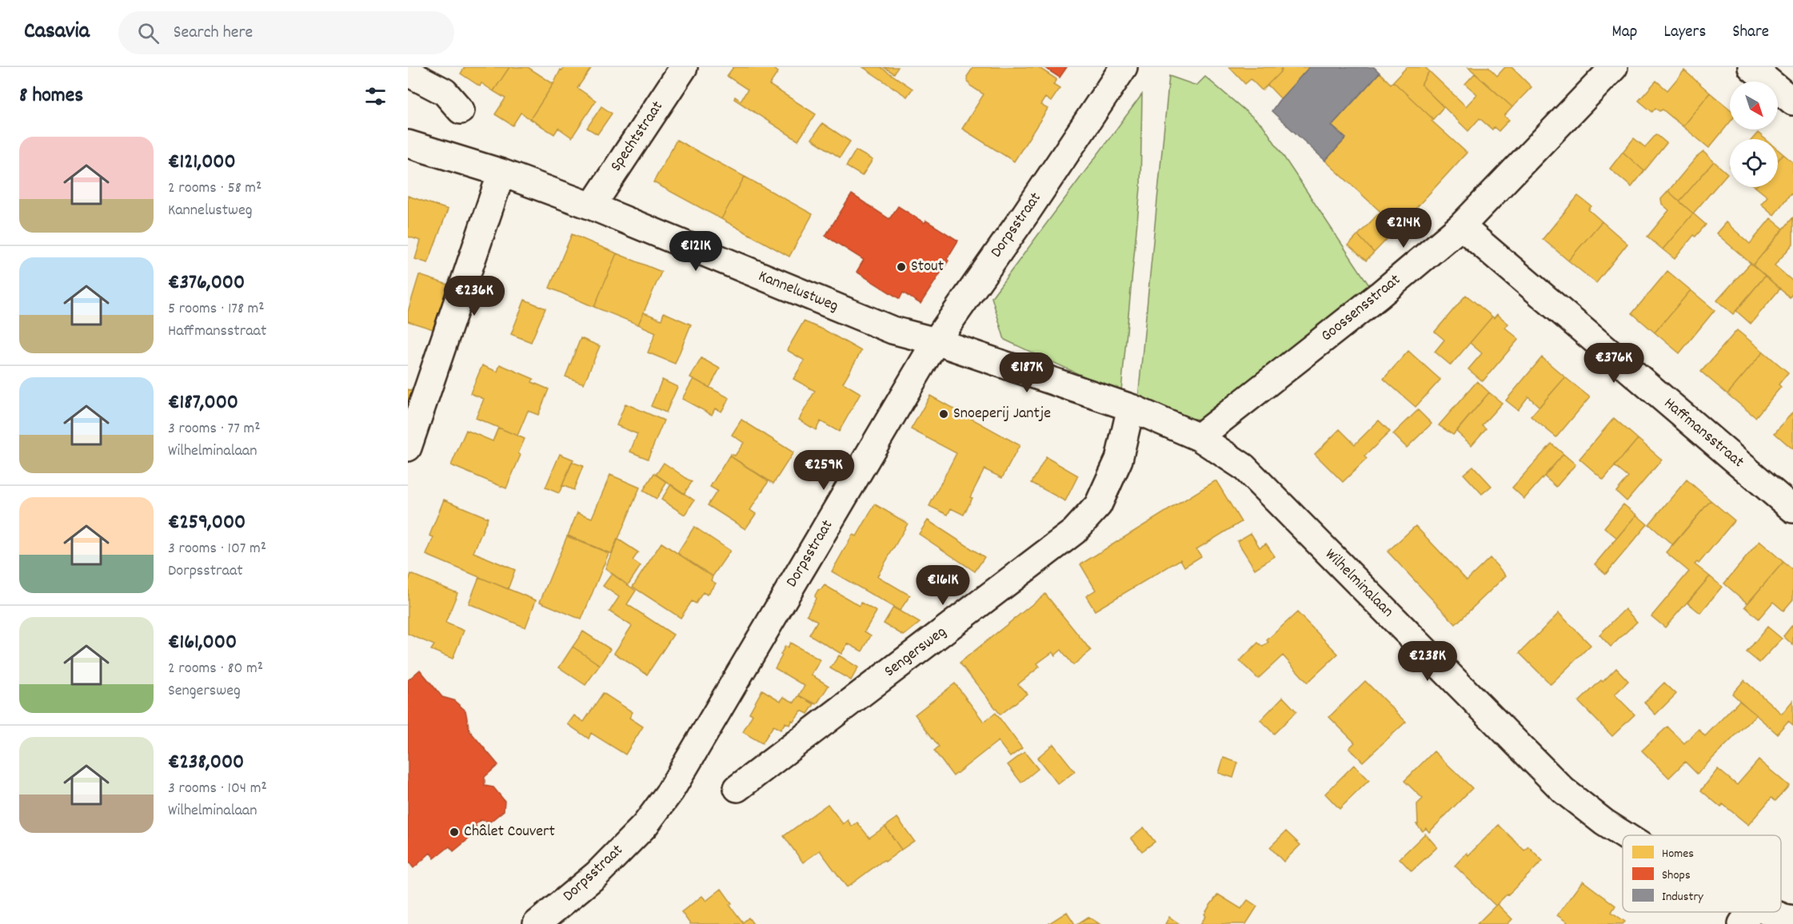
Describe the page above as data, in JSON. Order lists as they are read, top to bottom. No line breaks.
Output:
{"streets":{"street":["Spechtstraat","Dorpsstraat","Kannelustweg","Goossensstraat","Haffmansstraat","Wilhelminalaan","Sengersweg"]},"crossings":[["Spechtstraat","Kannelustweg"],["Dorpsstraat","Kannelustweg"],["Dorpsstraat","Wilhelminalaan"],["Kannelustweg","Wilhelminalaan"],["Goossensstraat","Haffmansstraat"],["Goossensstraat","Wilhelminalaan"],["Wilhelminalaan","Sengersweg"]],"places":["Stout","Snoeperij Jantje","Châlet Couvert"],"legend":["Homes","Shops","Industry"],"north":"bottom right","page":{"header":"Casavia","search":"Search here","nav":["Map","Layers","Share"],"heading":"8 homes","list":[{"name":"€121,000","note":"2 rooms · 58 m² · Kannelustweg"},{"name":"€376,000","note":"5 rooms · 178 m² · Haffmansstraat"},{"name":"€187,000","note":"3 rooms · 77 m² · Wilhelminalaan"},{"name":"€259,000","note":"3 rooms · 107 m² · Dorpsstraat"},{"name":"€161,000","note":"2 rooms · 80 m² · Sengersweg"},{"name":"€238,000","note":"3 rooms · 104 m² · Wilhelminalaan"}],"price":["€214K","€121K","€236K","€376K","€187K","€259K","€161K","€238K"]}}
